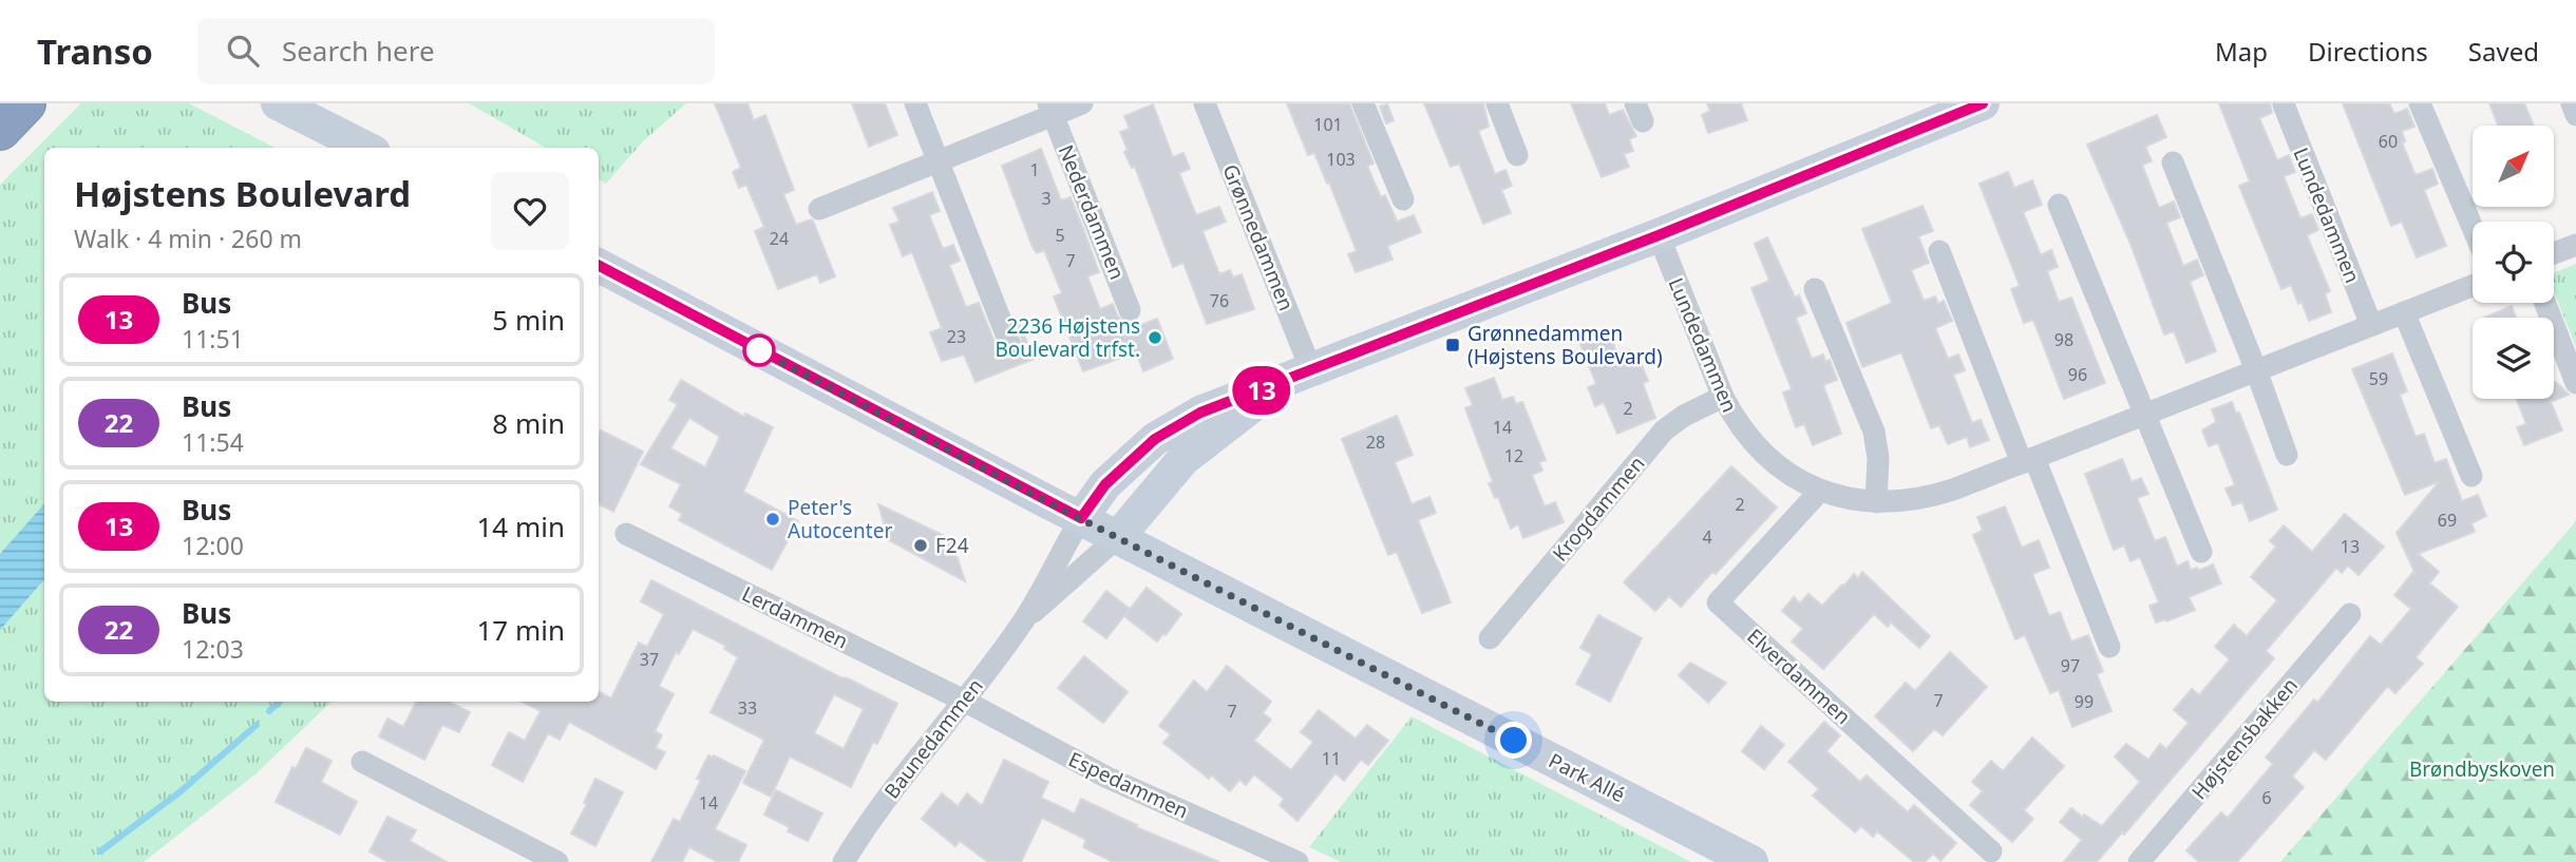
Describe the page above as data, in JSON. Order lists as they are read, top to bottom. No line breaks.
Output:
{"streets":{"street":["Nederdammen","Lundedammen","Grønnedammen","Krogdammen","Lerdammen","Elverdammen","Baunedammen","Højstensbakken","Park Allé","Espedammen"]},"crossings":[["Lundedammen","Krogdammen"],["Lundedammen","Elverdammen"],["Lerdammen","Baunedammen"],["Lerdammen","Espedammen"],["Baunedammen","Park Allé"],["Baunedammen","Espedammen"]],"parks":["Brøndbyskoven"],"places":{"other":["2236 Højstens Boulevard trfst.","Peter's Autocenter","F24"],"transit":["Grønnedammen (Højstens Boulevard)"]},"lines":["bus line 13"],"house_numbers":["101","60","103","1","3","5","24","7","76","23","98","96","59","2","14","28","12","2","69","4","13","37","97","7","99","33","7","11","6","14"],"north":"top right","page":{"header":"Transo","search":"Search here","nav":["Map","Directions","Saved"],"on_map":"13","heading":["Højstens Boulevard","Walk · 4 min · 260 m"],"list":[{"mark":"13","name":"Bus","note":"11:51","value":"5 min"},{"mark":"22","name":"Bus","note":"11:54","value":"8 min"},{"mark":"13","name":"Bus","note":"12:00","value":"14 min"},{"mark":"22","name":"Bus","note":"12:03","value":"17 min"}]}}
